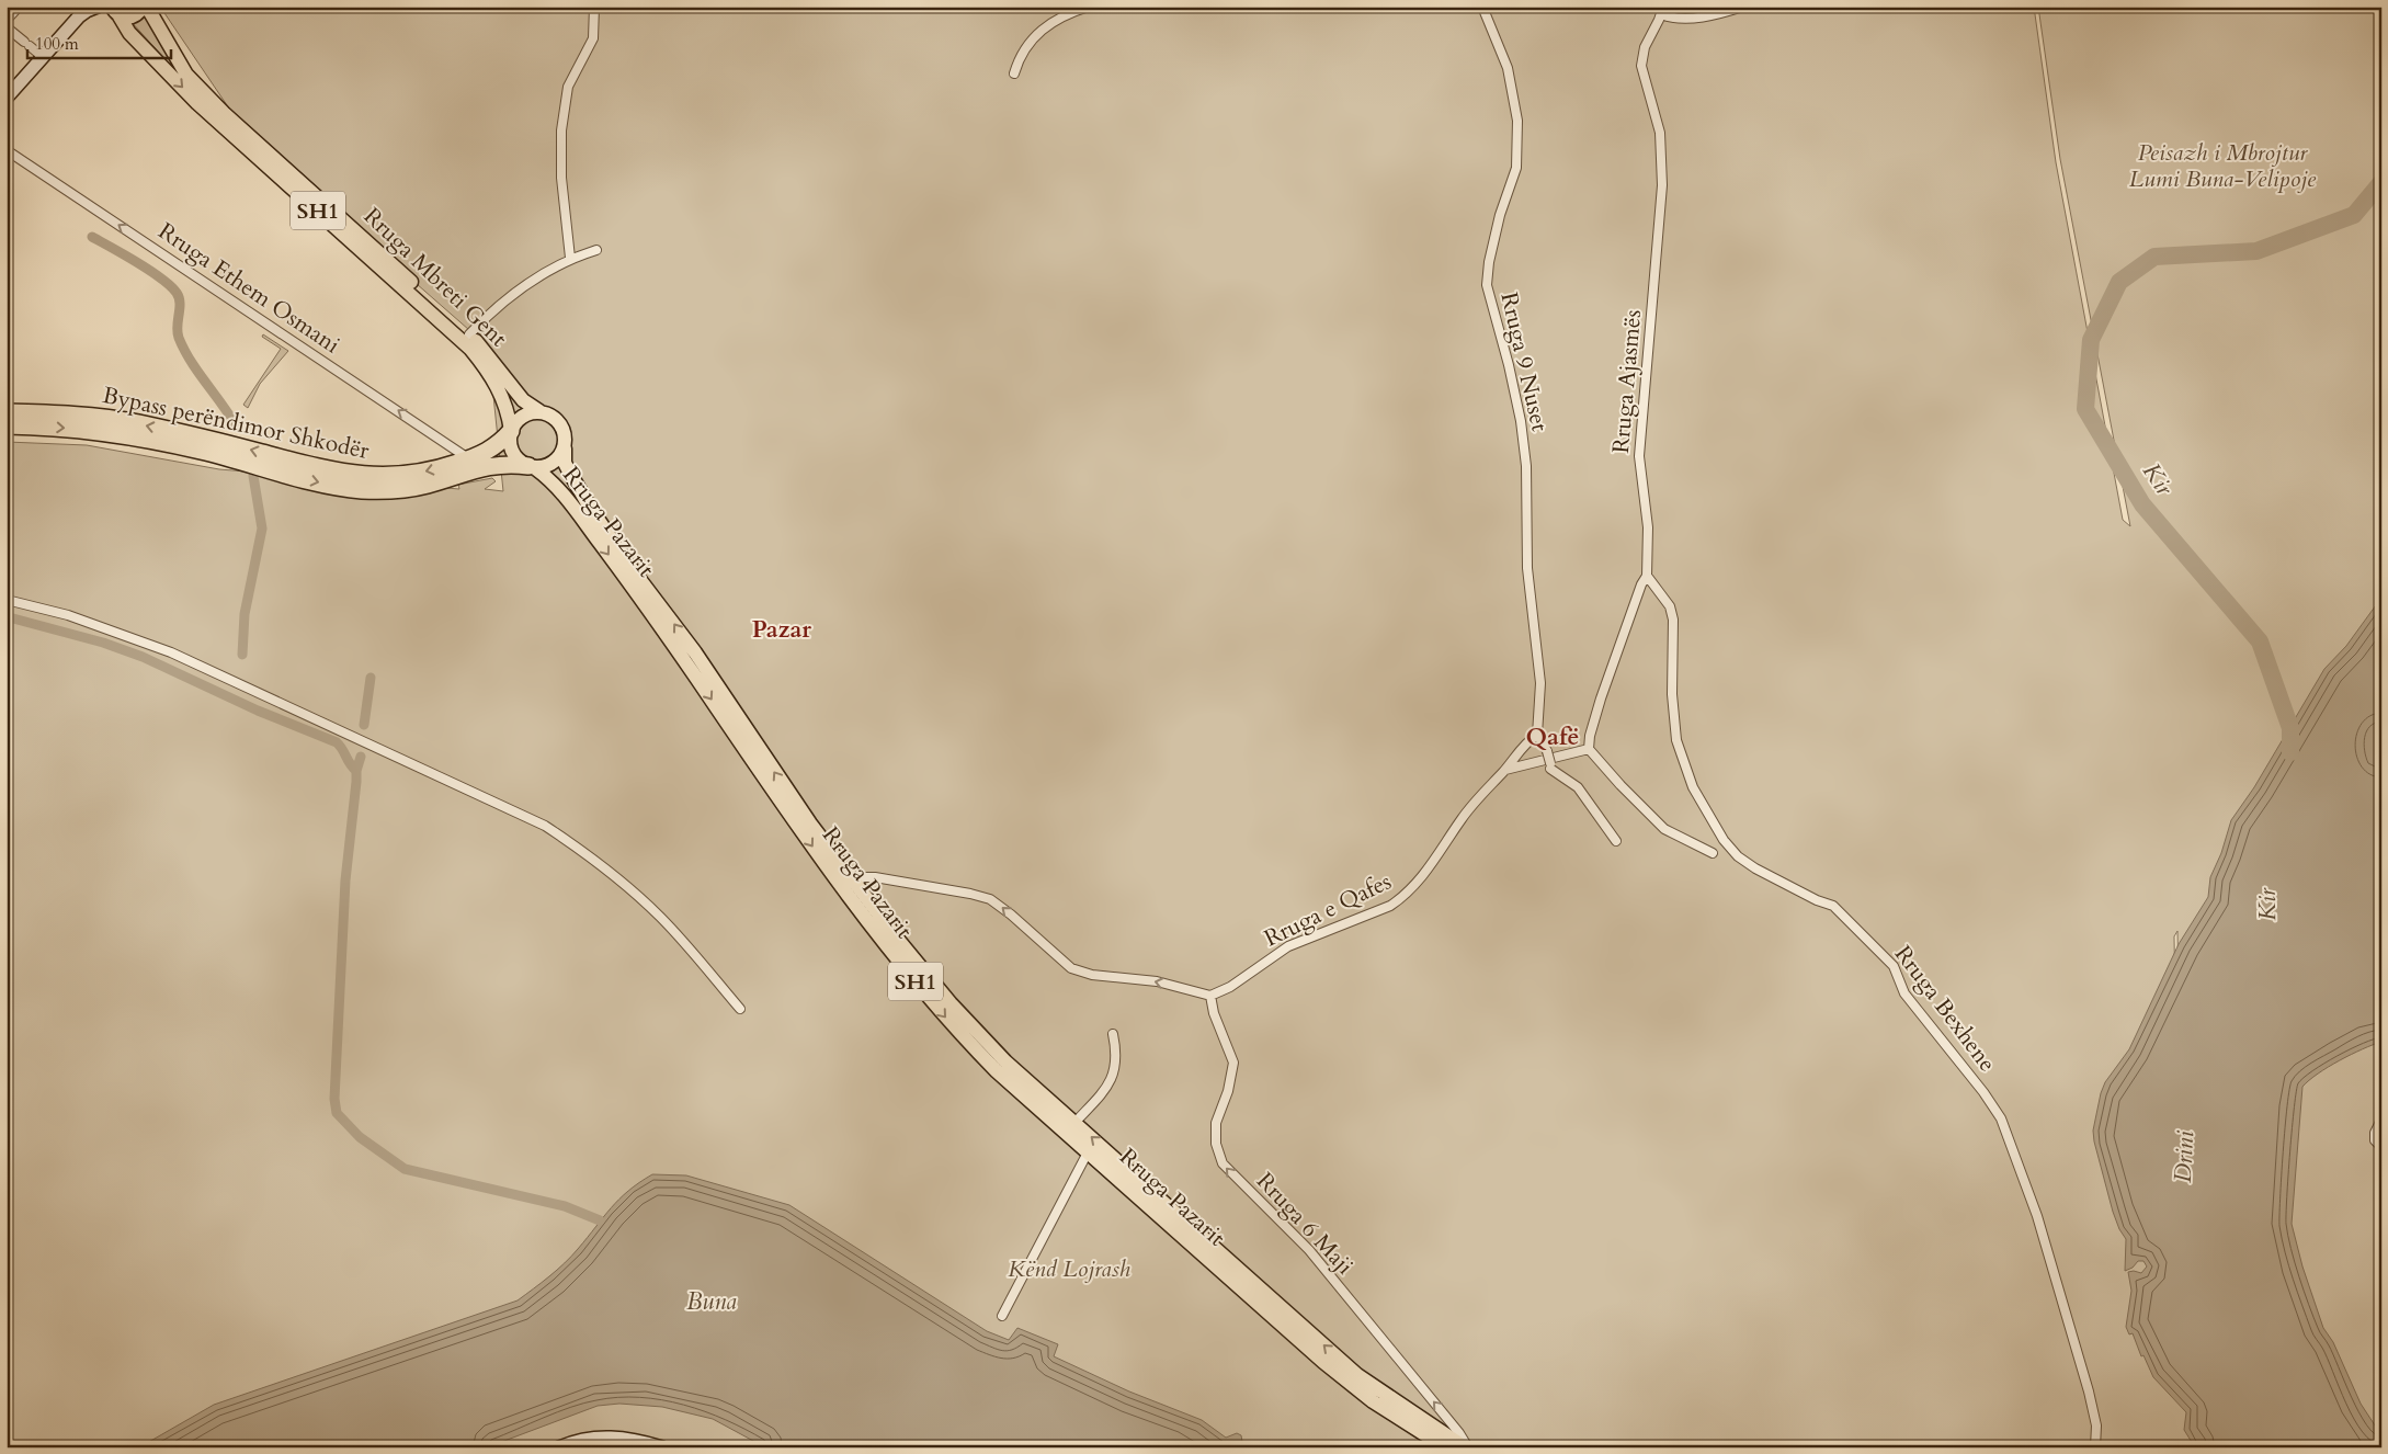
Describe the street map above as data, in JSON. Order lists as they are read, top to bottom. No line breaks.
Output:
{"streets":{"highway":["Bypass perëndimor Shkodër"],"main road":["SH1","Rruga Mbreti Gent","Rruga Pazarit"],"street":["Rruga Ethem Osmani","Rruga 9 Nuset","Rruga Ajasmës","Rruga e Qafes","Rruga Bexhene","Rruga 6 Maji"]},"crossings":[["Rruga Mbreti Gent","Bypass perëndimor Shkodër"],["Rruga Mbreti Gent","Rruga Pazarit"],["Rruga Ethem Osmani","Bypass perëndimor Shkodër"],["Rruga 9 Nuset","Rruga e Qafes"],["Rruga Ajasmës","Rruga Bexhene"],["Bypass perëndimor Shkodër","Rruga Pazarit"],["Rruga Pazarit","Rruga 6 Maji"],["Rruga e Qafes","Rruga 6 Maji"]],"one_way":["Rruga Ethem Osmani","Rruga 6 Maji"],"districts":["Pazar","Qafë"],"water":["Kir","Drini","Buna"],"parks":["Peisazh i Mbrojtur Lumi Buna-Velipoje","Kënd Lojrash"],"scale_bar":"100 m"}
